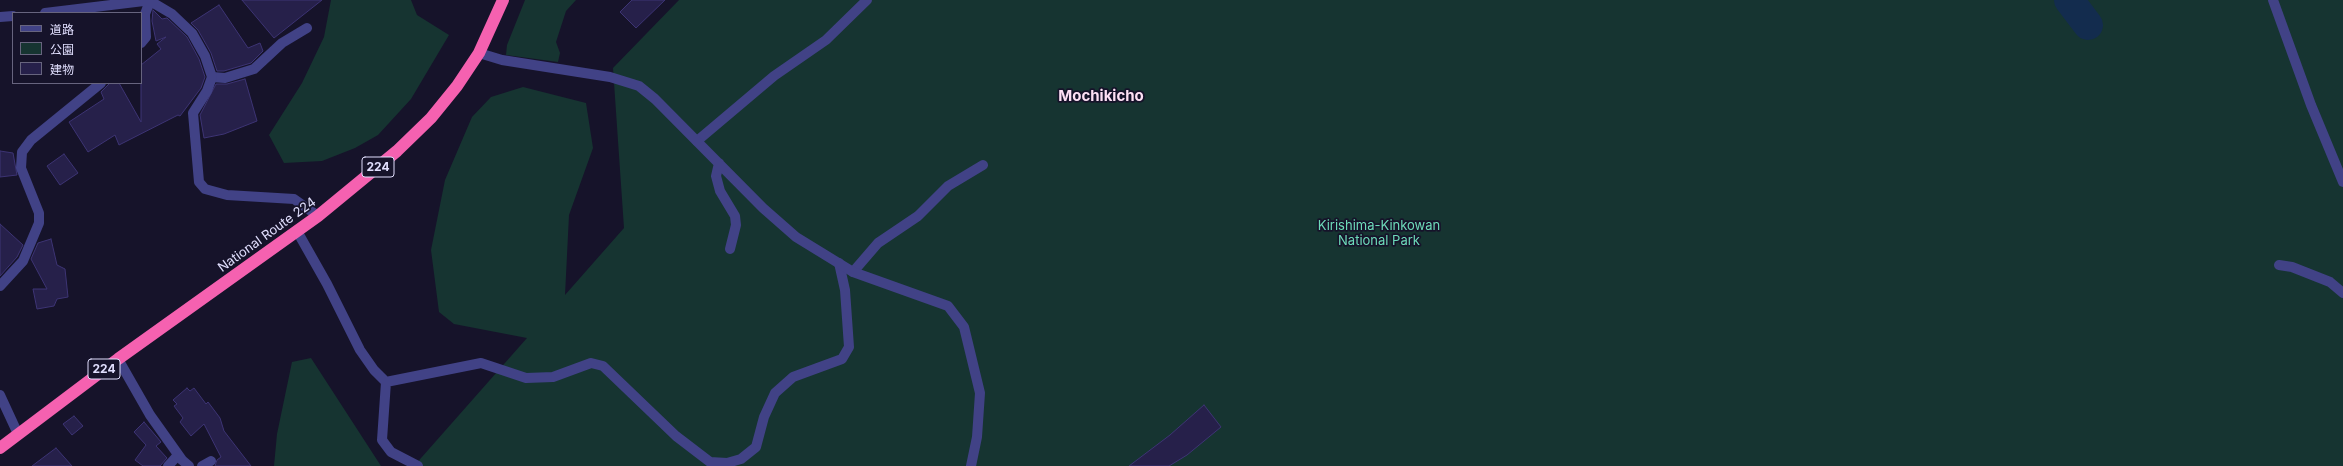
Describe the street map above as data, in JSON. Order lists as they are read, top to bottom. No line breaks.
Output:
{"streets":{"highway":["224","National Route 224"]},"districts":["Mochikicho"],"parks":["Kirishima-Kinkowan National Park"],"legend":["道路","公園","建物"]}
